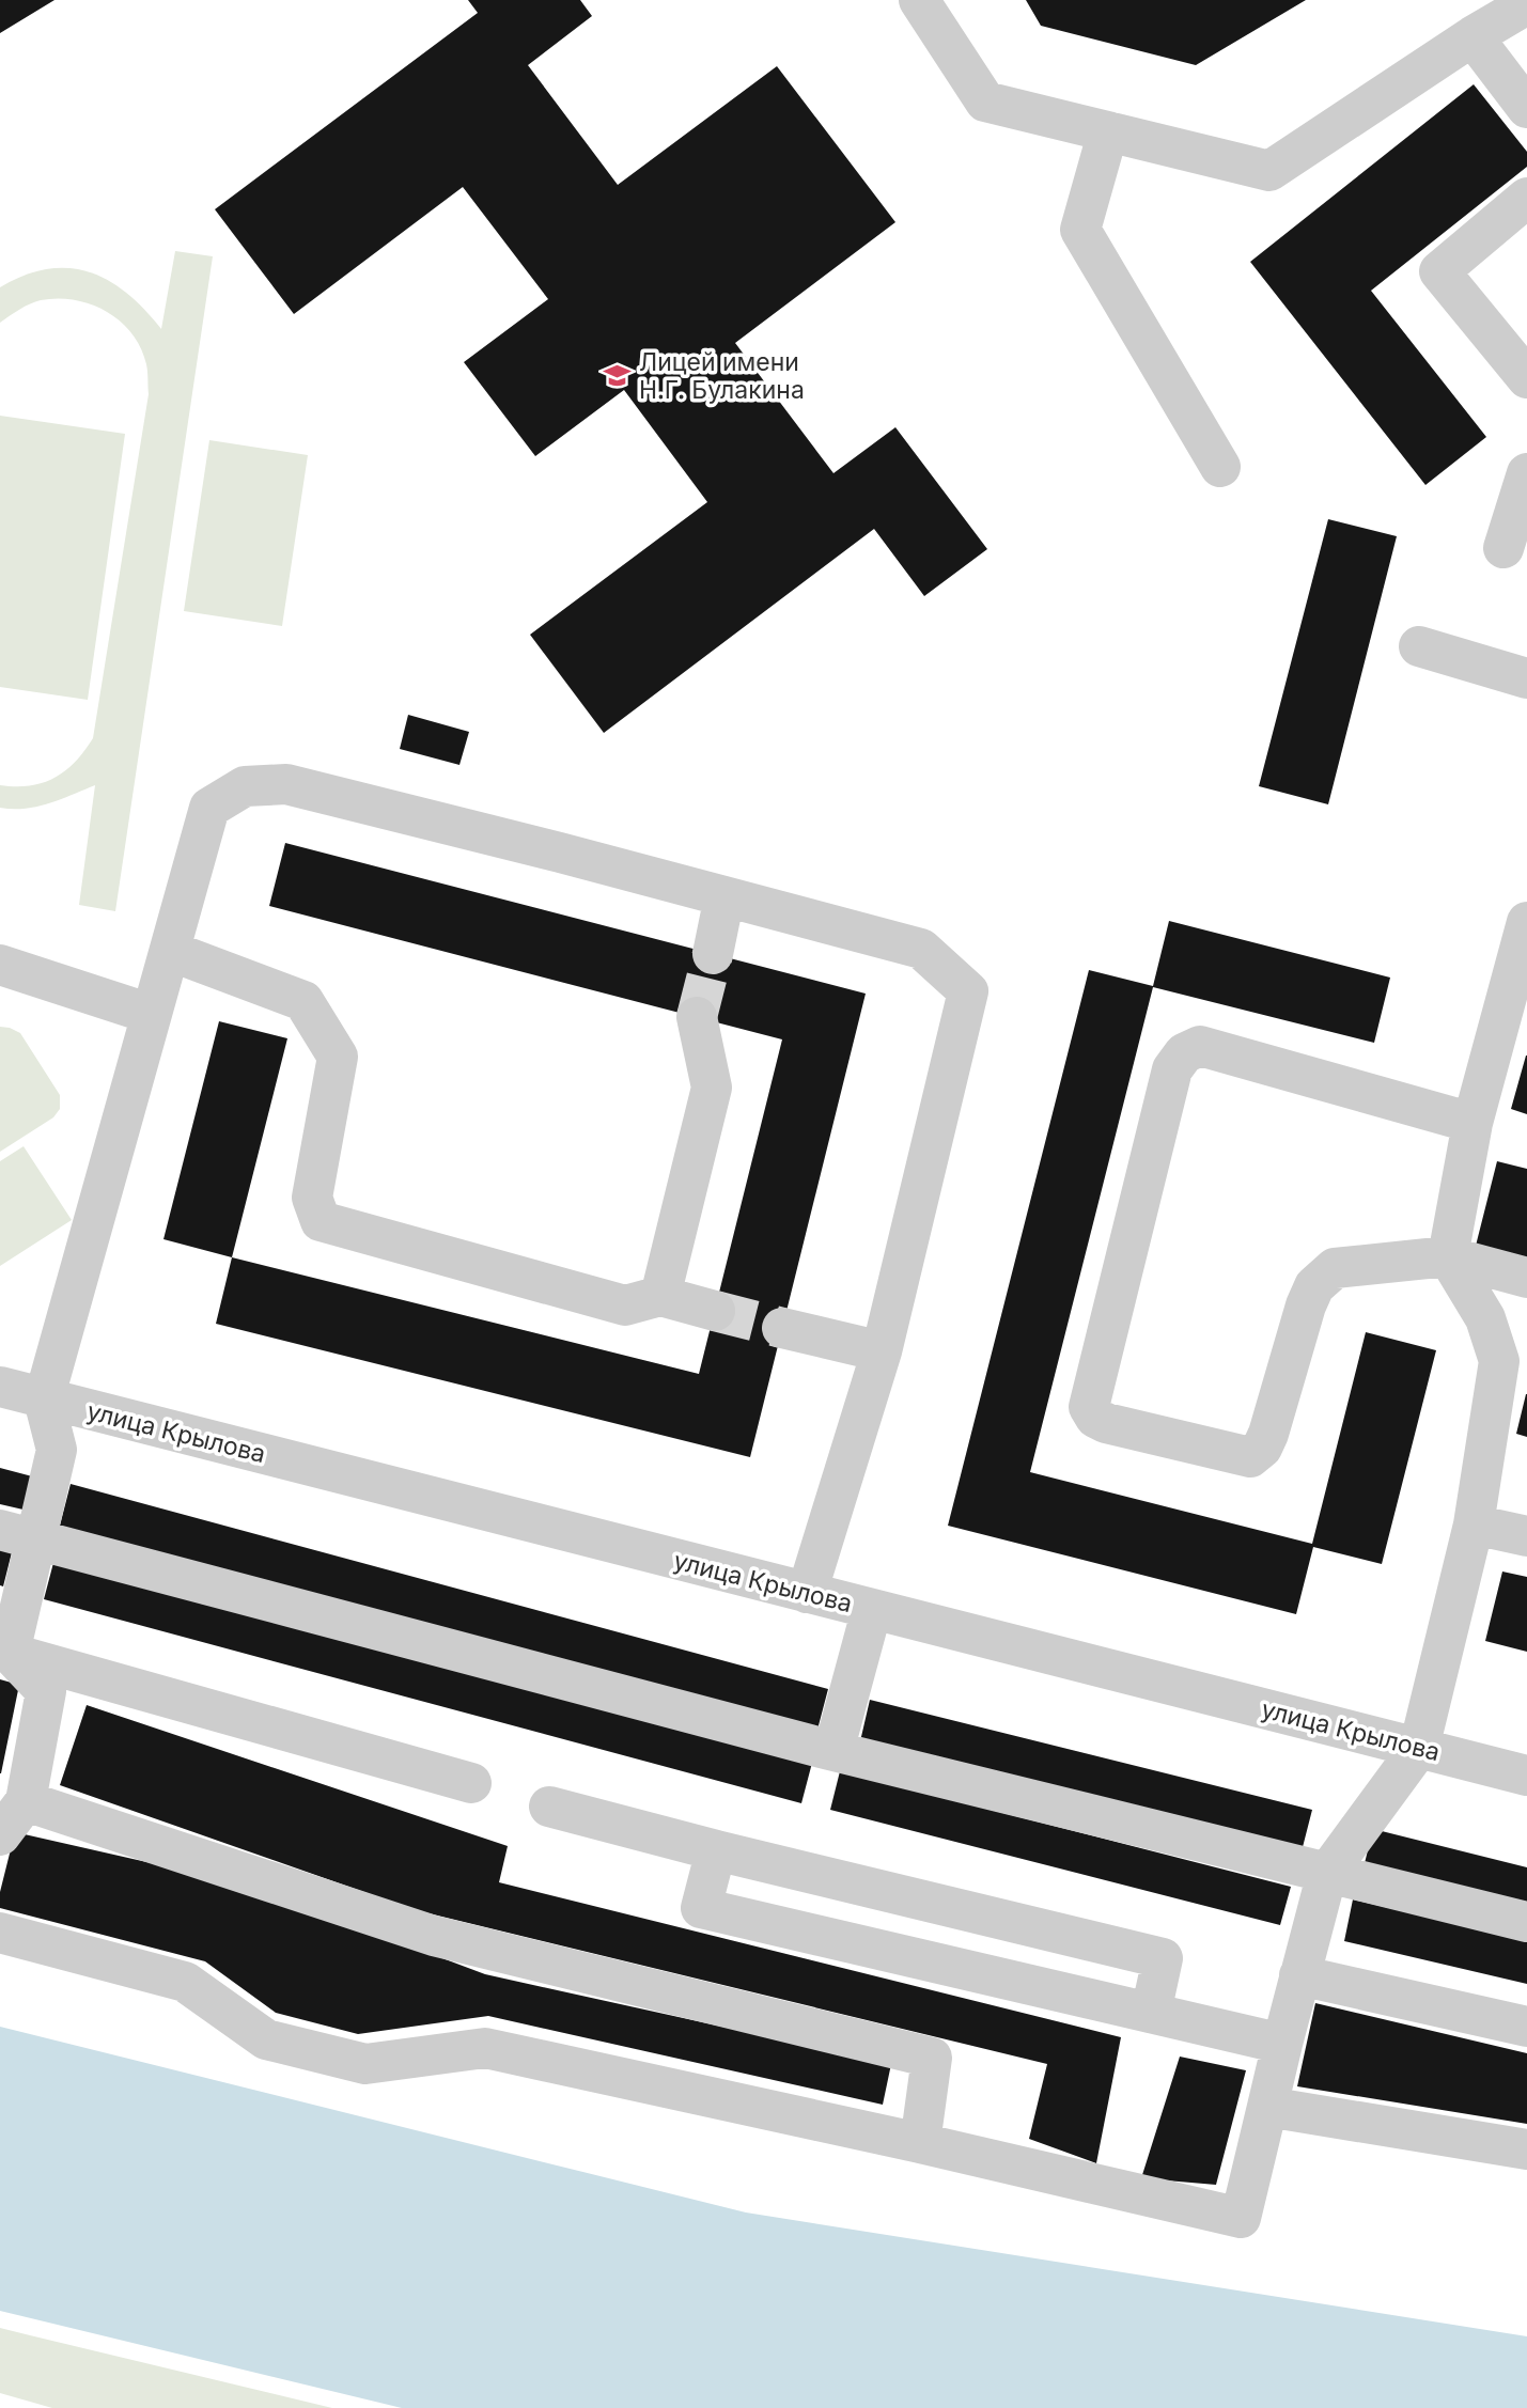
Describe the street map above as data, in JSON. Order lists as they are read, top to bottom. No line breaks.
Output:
{"streets":{"street":["улица Крылова"]},"places":{"school or university":["Лицей имени Н.Г. Булакина"]}}
